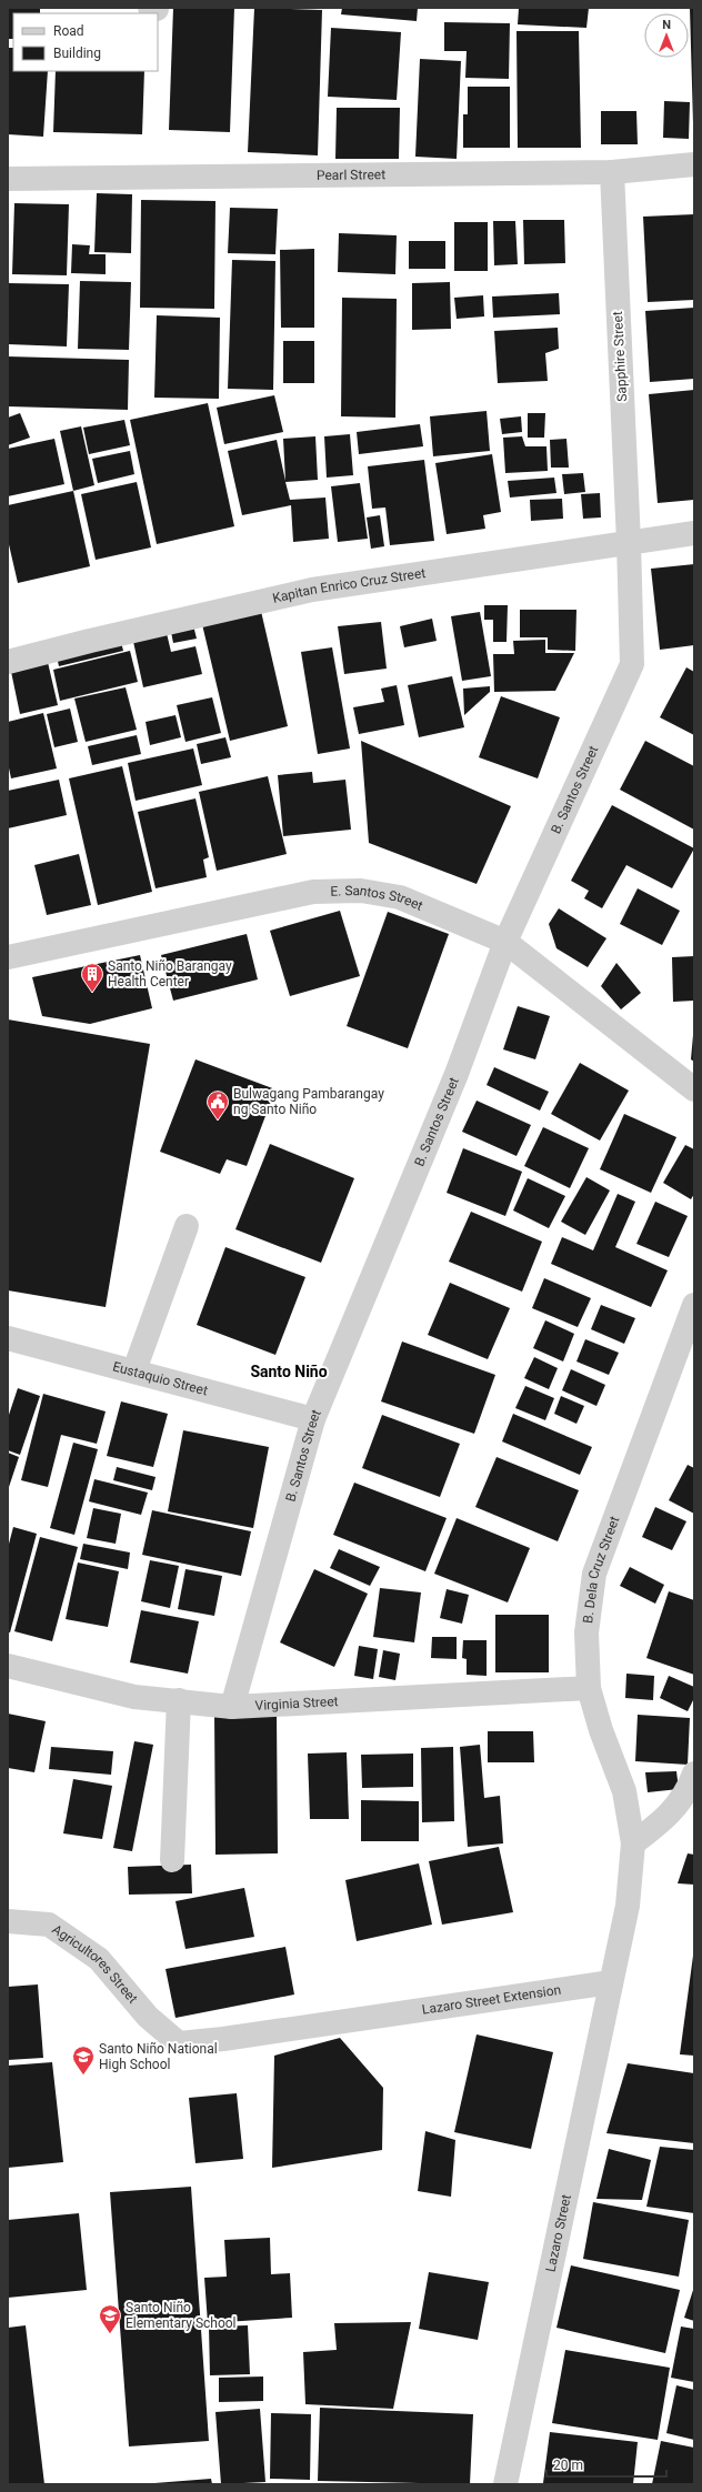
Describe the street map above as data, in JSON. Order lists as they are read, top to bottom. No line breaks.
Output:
{"streets":{"street":["Pearl Street","Sapphire Street","Kapitan Enrico Cruz Street","B. Santos Street","E. Santos Street","Eustaquio Street","B. Dela Cruz Street","Virginia Street","Agricultores Street","Lazaro Street Extension","Lazaro Street"]},"crossings":[["Pearl Street","Sapphire Street"],["Sapphire Street","Kapitan Enrico Cruz Street"],["Sapphire Street","B. Santos Street"],["Kapitan Enrico Cruz Street","B. Santos Street"],["B. Santos Street","E. Santos Street"],["B. Santos Street","Eustaquio Street"],["B. Santos Street","Virginia Street"],["B. Dela Cruz Street","Virginia Street"],["Agricultores Street","Lazaro Street Extension"],["Lazaro Street Extension","Lazaro Street"]],"districts":["Santo Niño"],"places":{"building":["Santo Niño Barangay Health Center"],"public building":["Bulwagang Pambarangay ng Santo Niño"],"school or university":["Santo Niño National High School","Santo Niño Elementary School"]},"legend":["Road","Building"],"scale_bar":"20 m","north":"top"}
